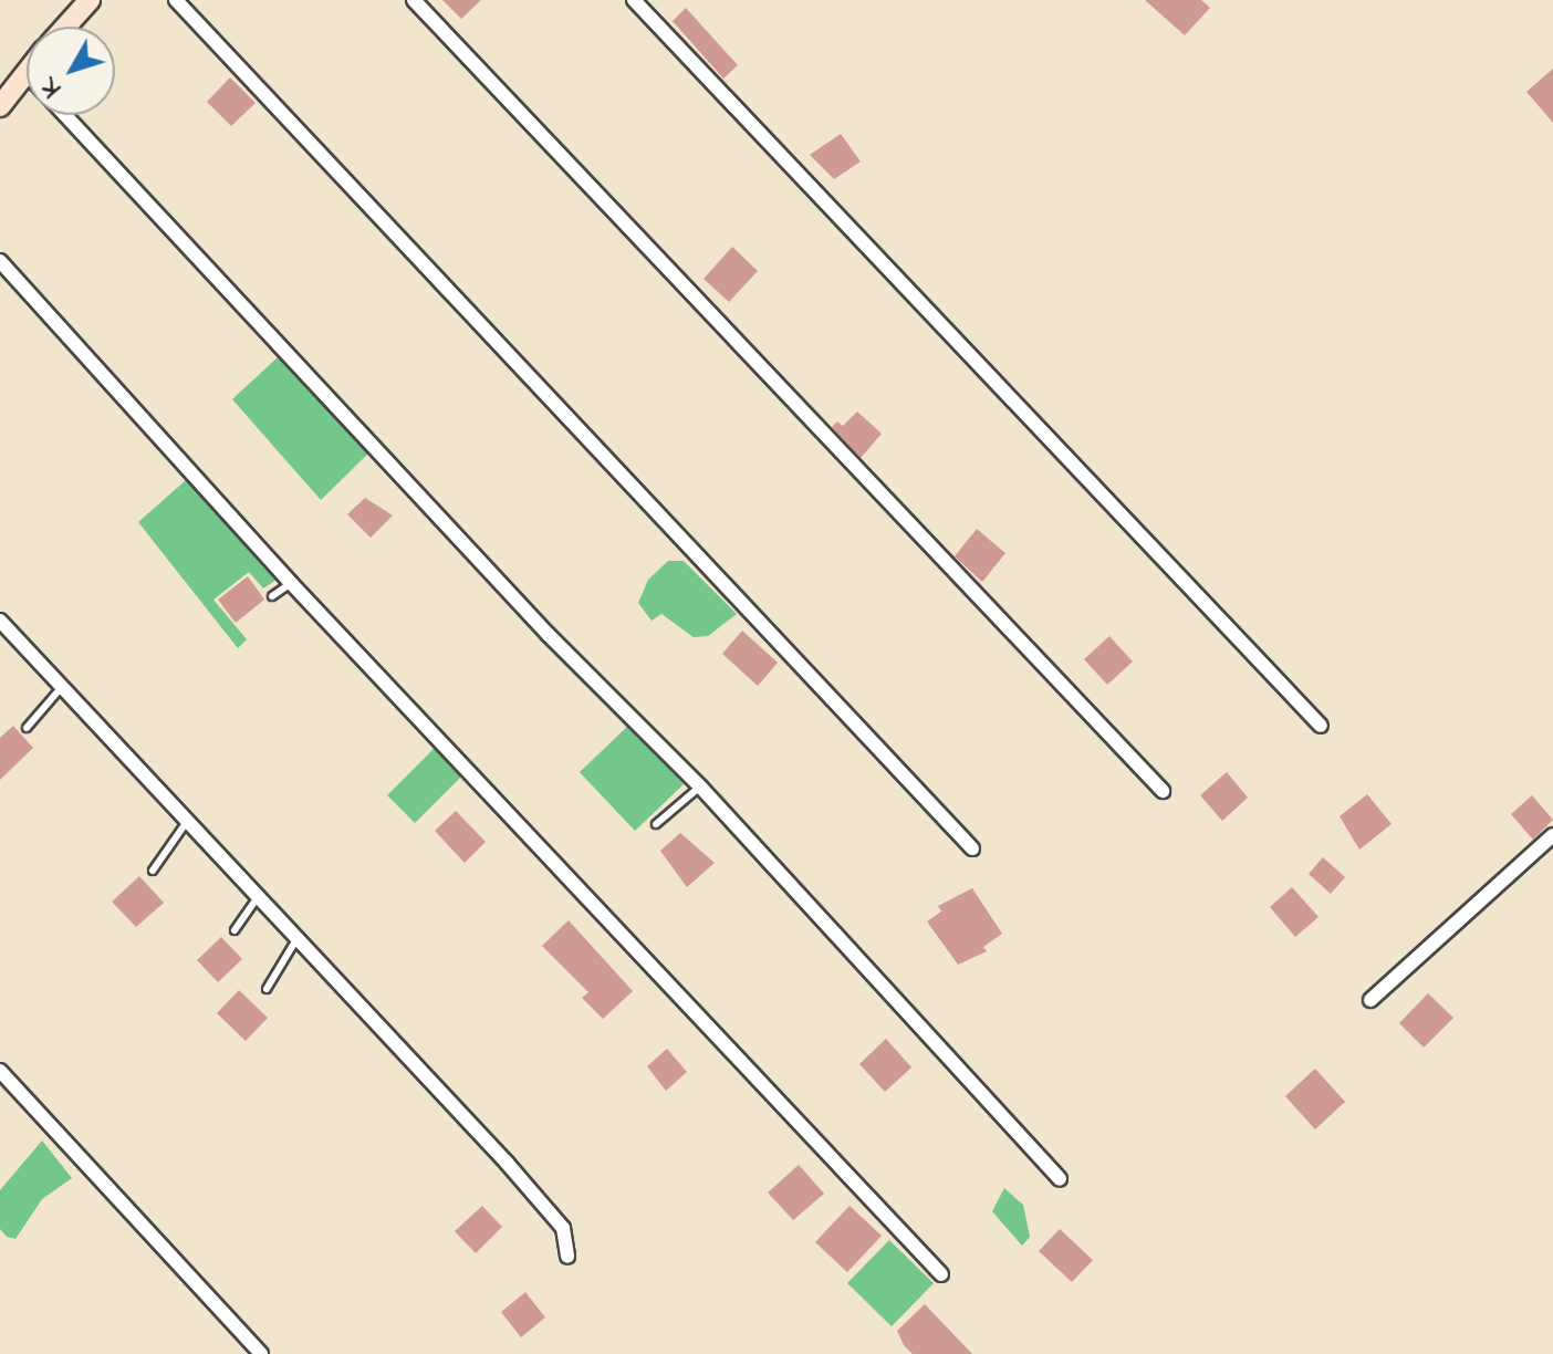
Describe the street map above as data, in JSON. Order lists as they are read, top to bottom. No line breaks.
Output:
{"north":"bottom left"}
